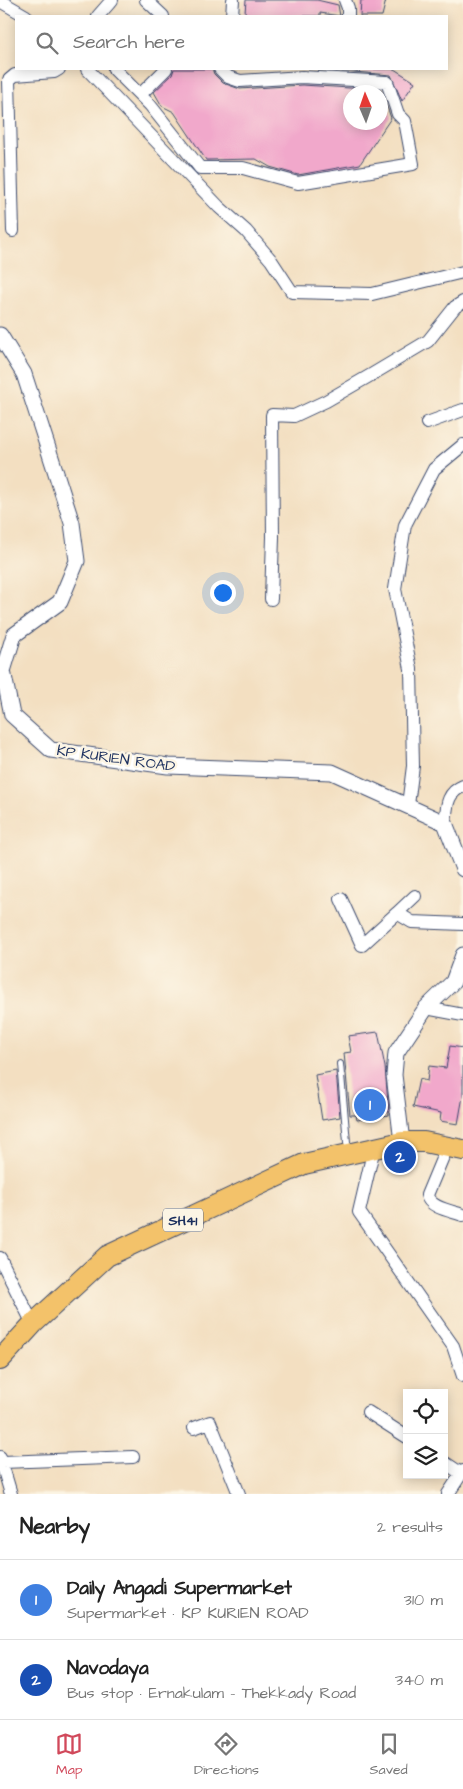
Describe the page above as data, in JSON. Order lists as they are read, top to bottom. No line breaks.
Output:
{"streets":{"main road":["SH41"],"street":["KP KURIEN ROAD"]},"north":"top","page":{"search":"Search here","pins":["1","2"],"heading":["Nearby","2 results"],"list":[{"mark":"1","name":"Daily Angadi Supermarket","note":"Supermarket · KP KURIEN ROAD","value":"310 m"},{"mark":"2","name":"Navodaya","note":"Bus stop · Ernakulam - Thekkady Road","value":"340 m"}],"nav":["Map","Directions","Saved"]}}
